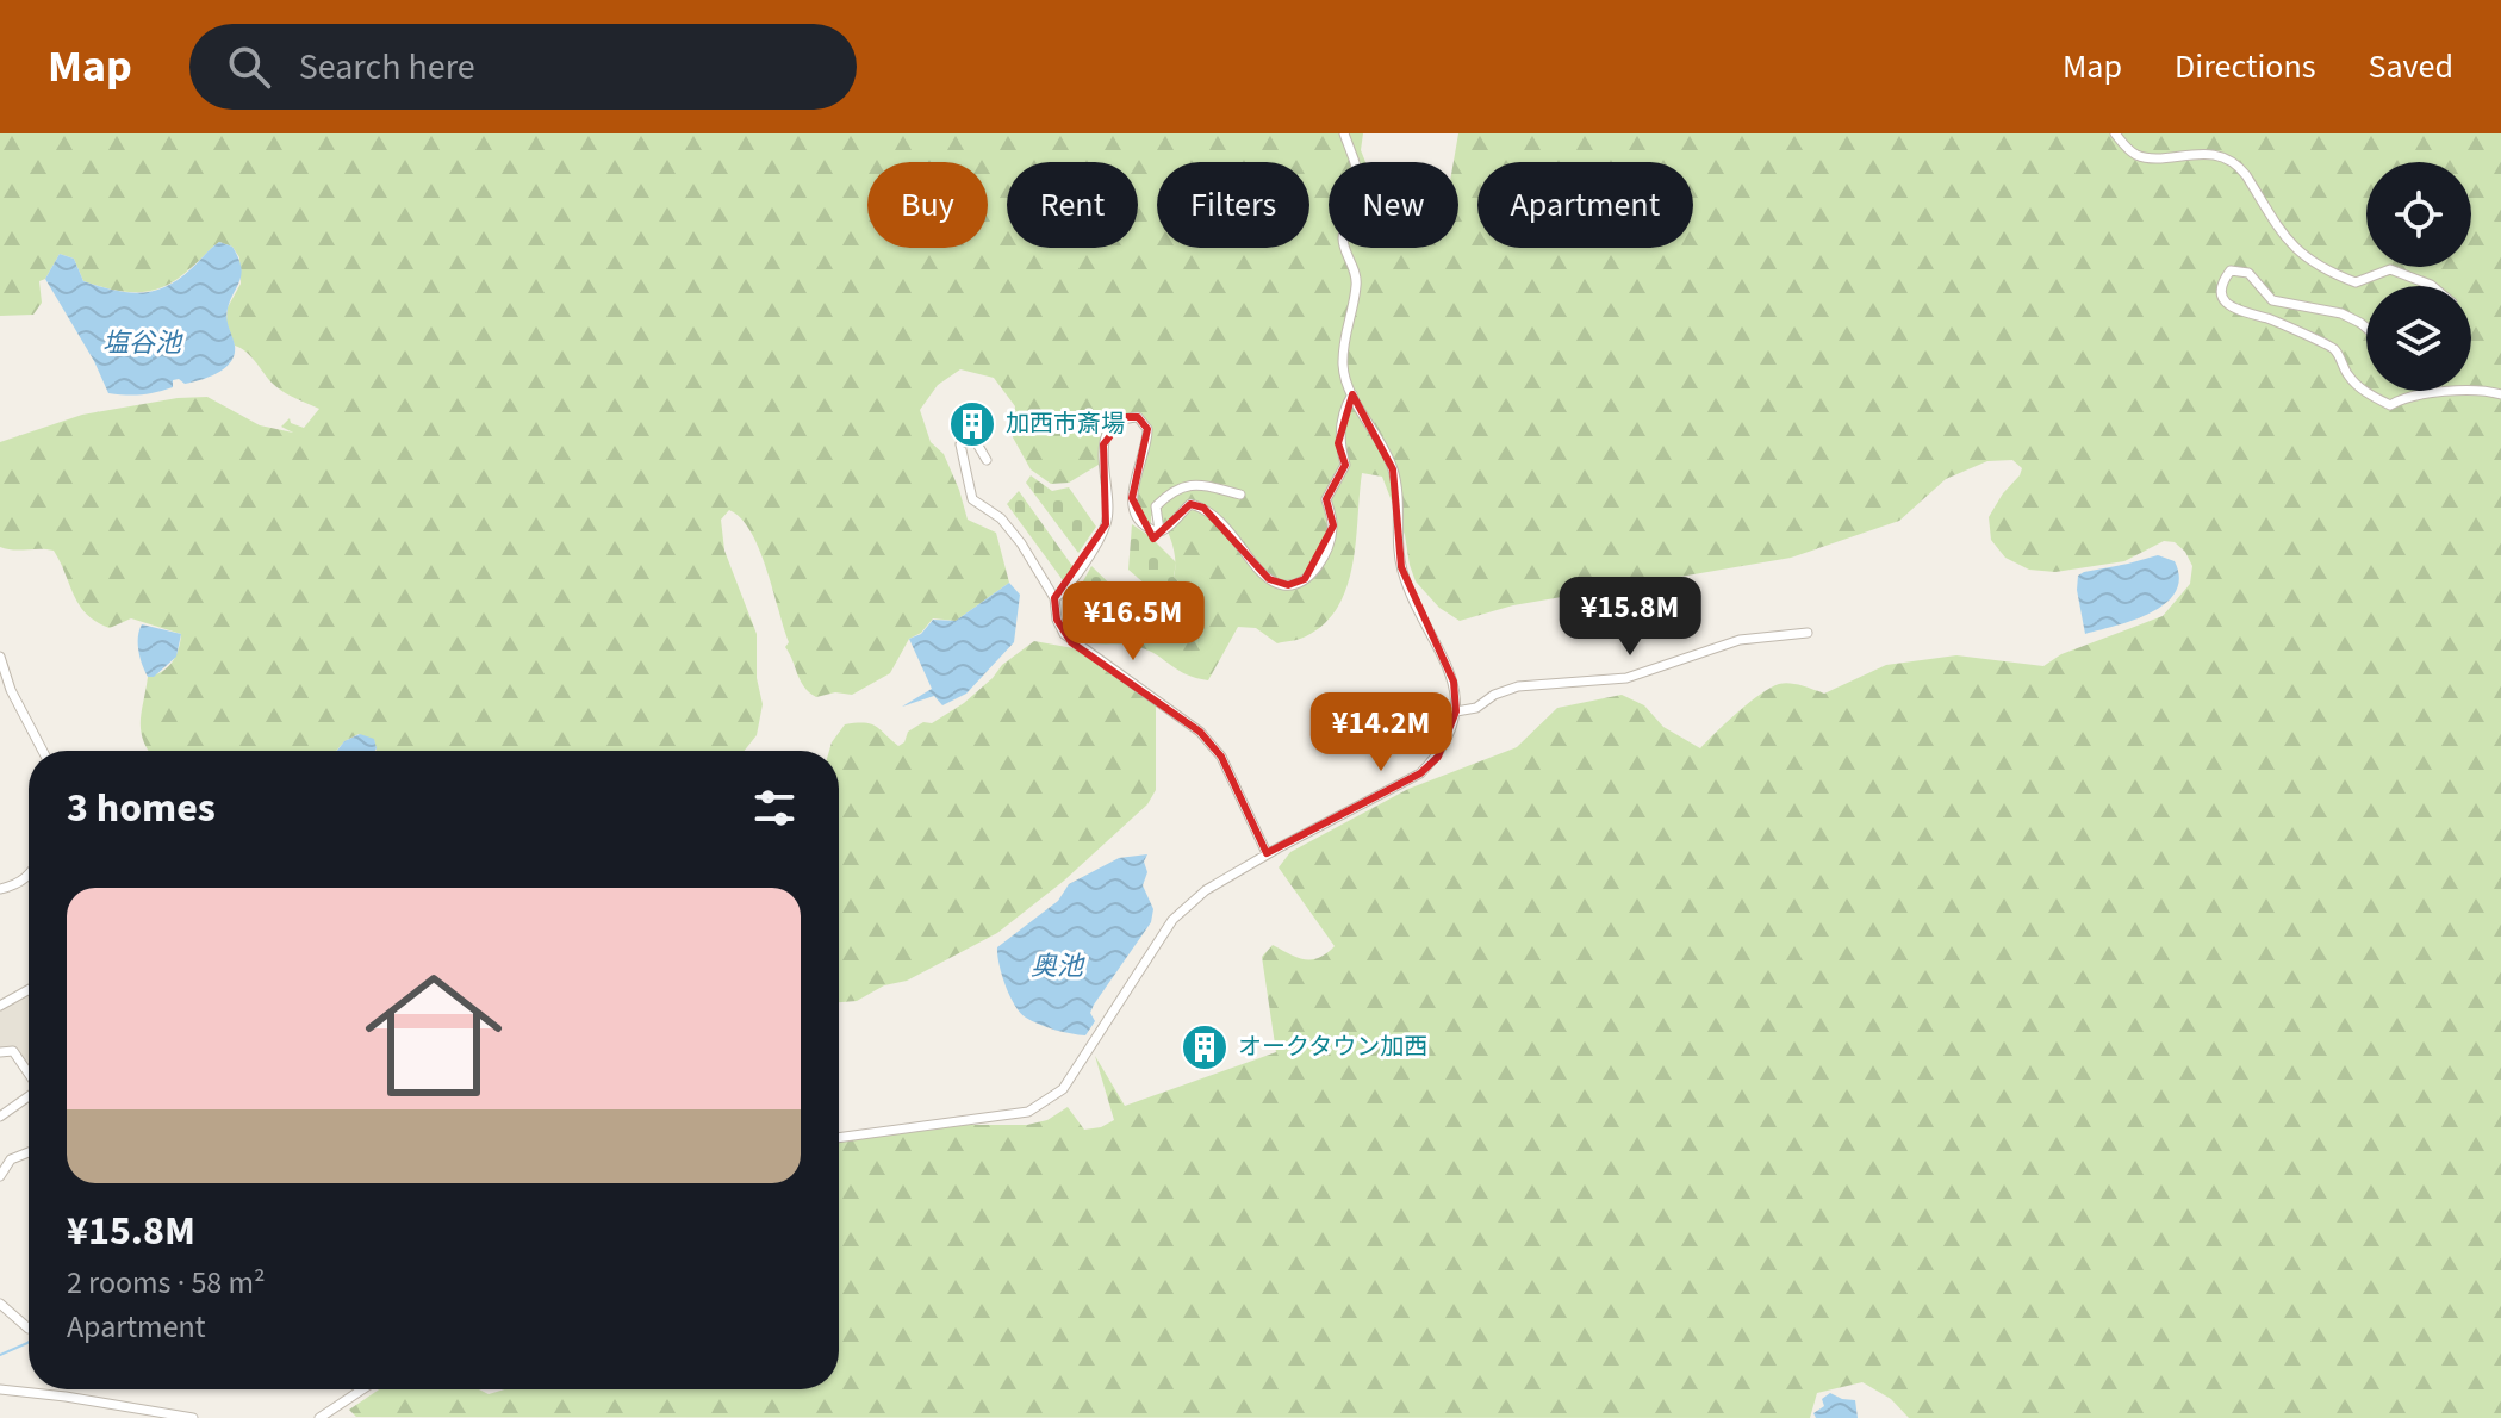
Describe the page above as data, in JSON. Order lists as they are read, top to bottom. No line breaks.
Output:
{"water":["塩谷池","奥池"],"places":{"building":["加西市斎場","オークタウン加西"]},"page":{"header":"Map","search":"Search here","nav":["Map","Directions","Saved"],"chip":["Buy","Rent","Filters","New","Apartment"],"price":["¥15.8M","¥16.5M","¥14.2M"],"heading":"3 homes","list":[{"name":"¥15.8M","note":"2 rooms · 58 m² · Apartment"}]}}
